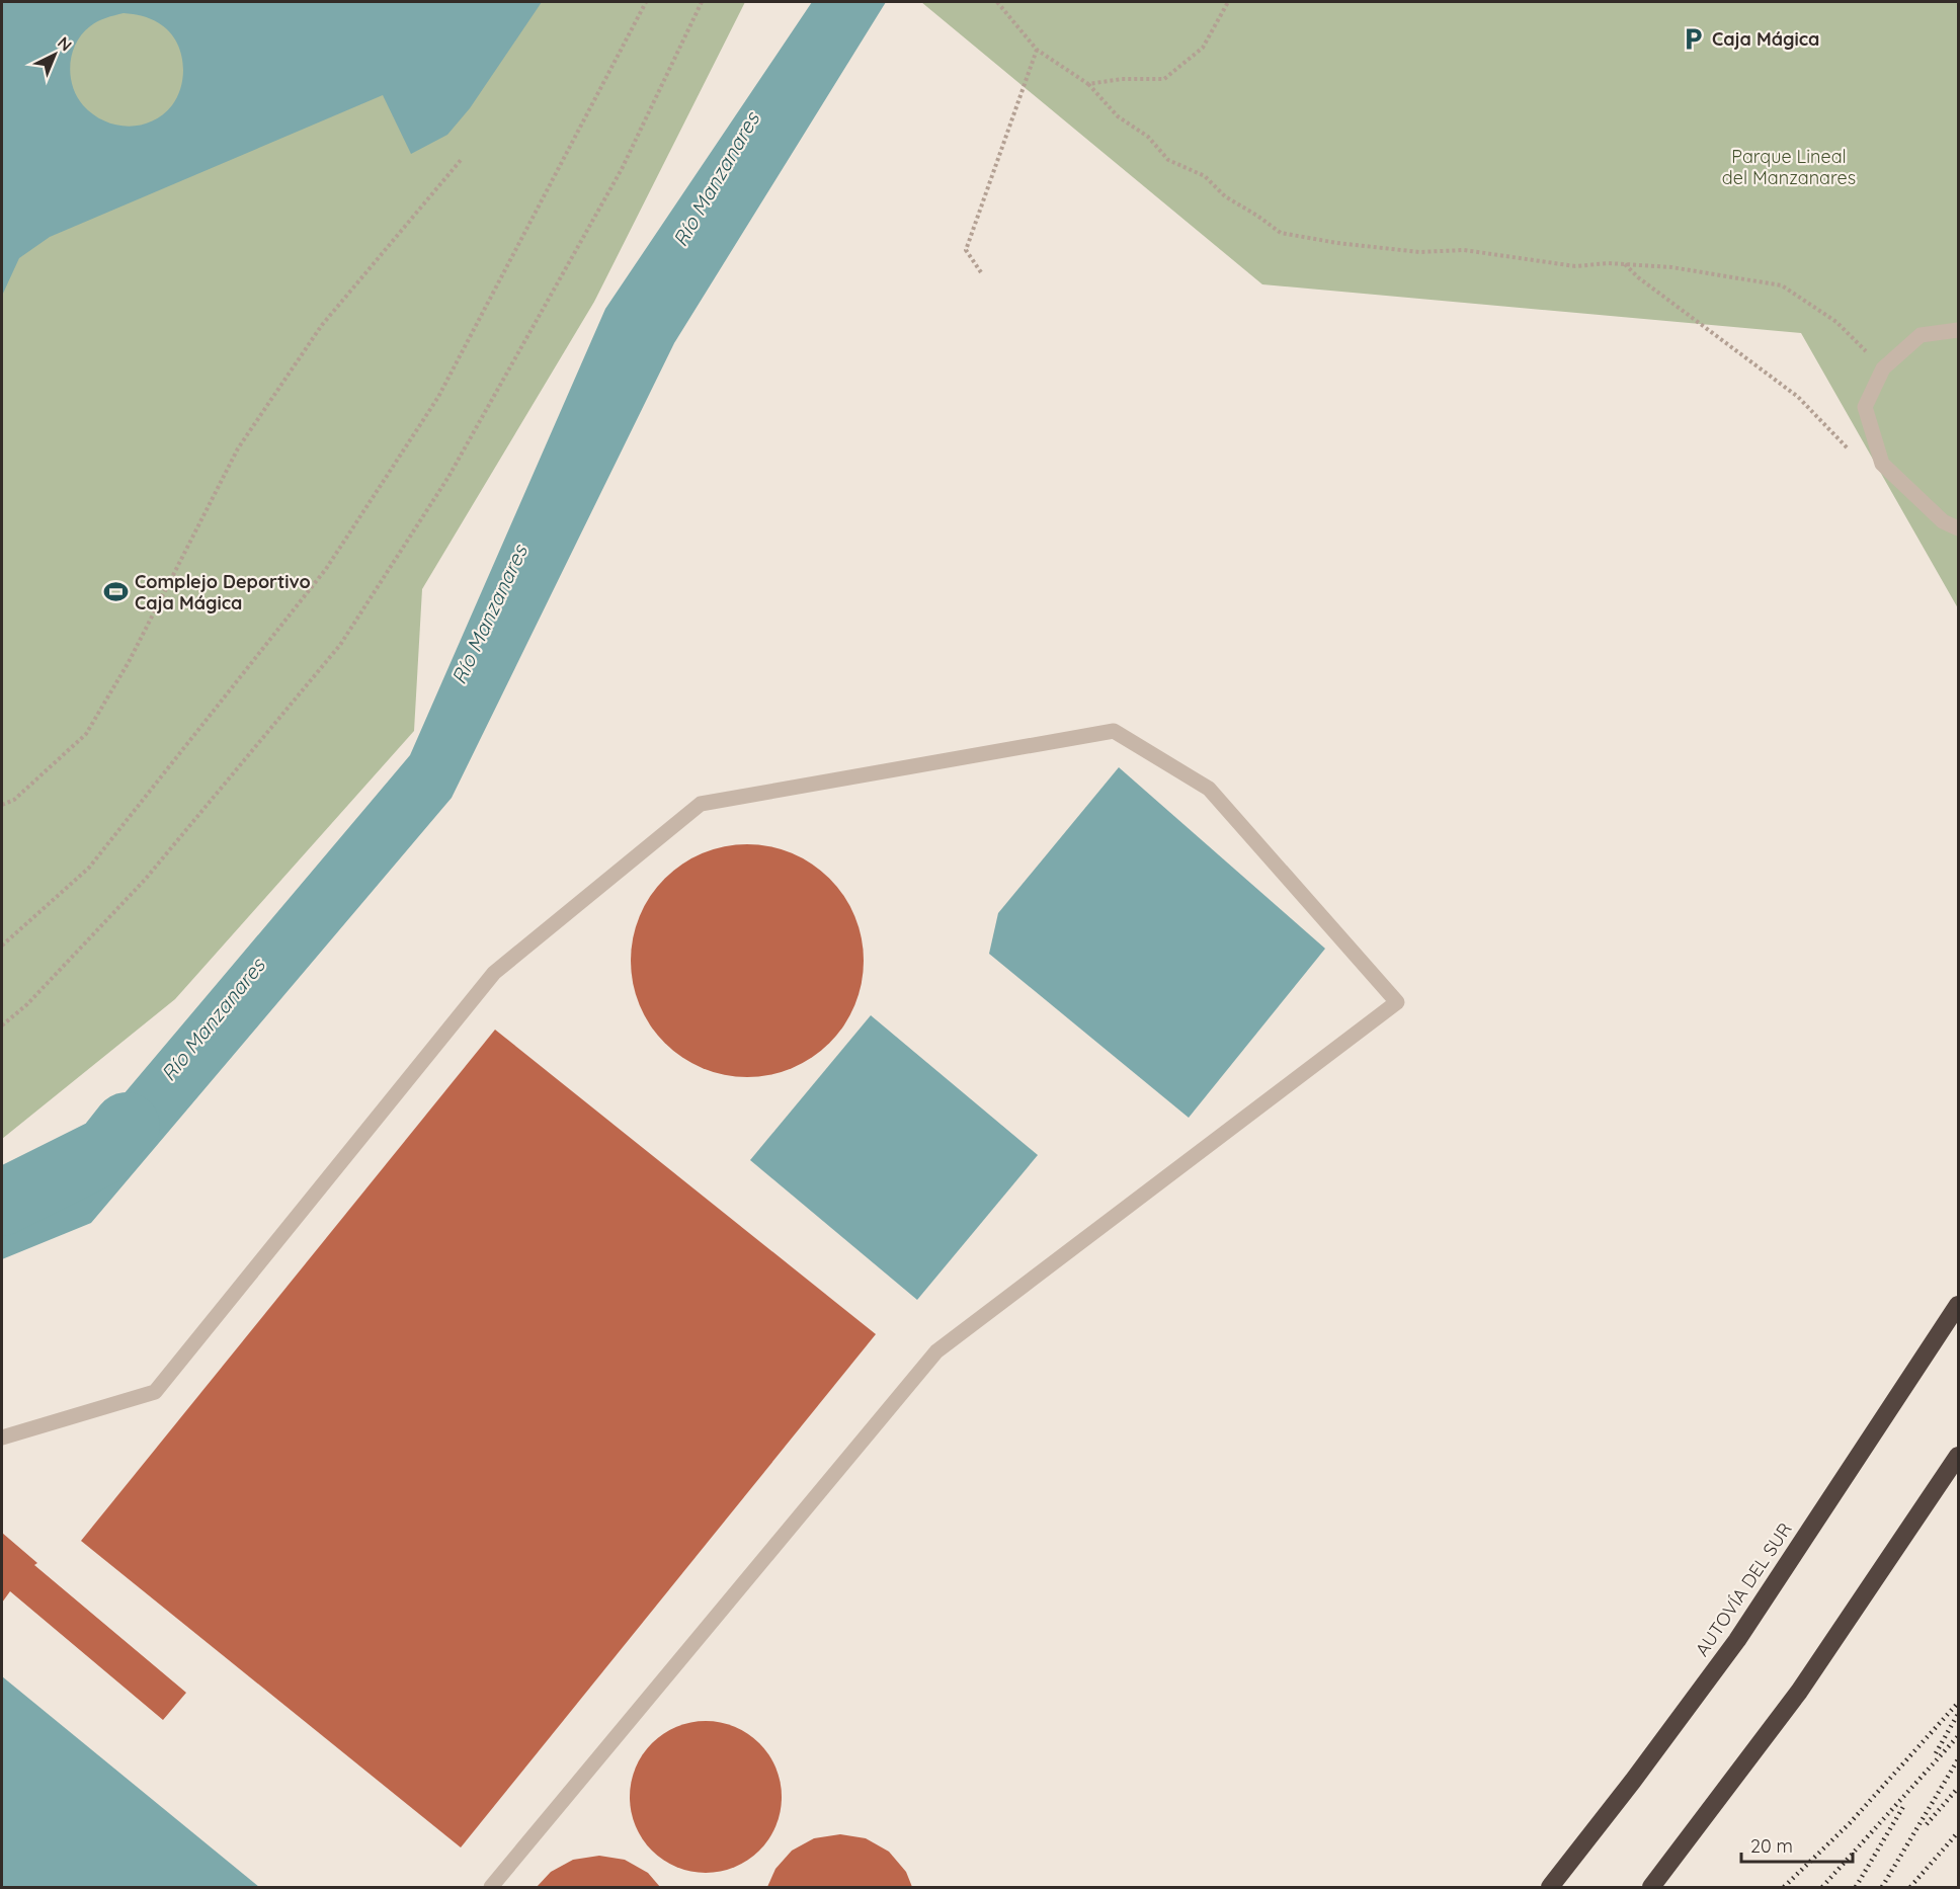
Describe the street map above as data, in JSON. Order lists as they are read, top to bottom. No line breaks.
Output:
{"streets":{"highway":["AUTOVÍA DEL SUR"]},"water":["Río Manzanares"],"parks":["Parque Lineal del Manzanares"],"places":{"parking":["Caja Mágica"],"sports":["Complejo Deportivo Caja Mágica"]},"scale_bar":"20 m","north":"top right"}
